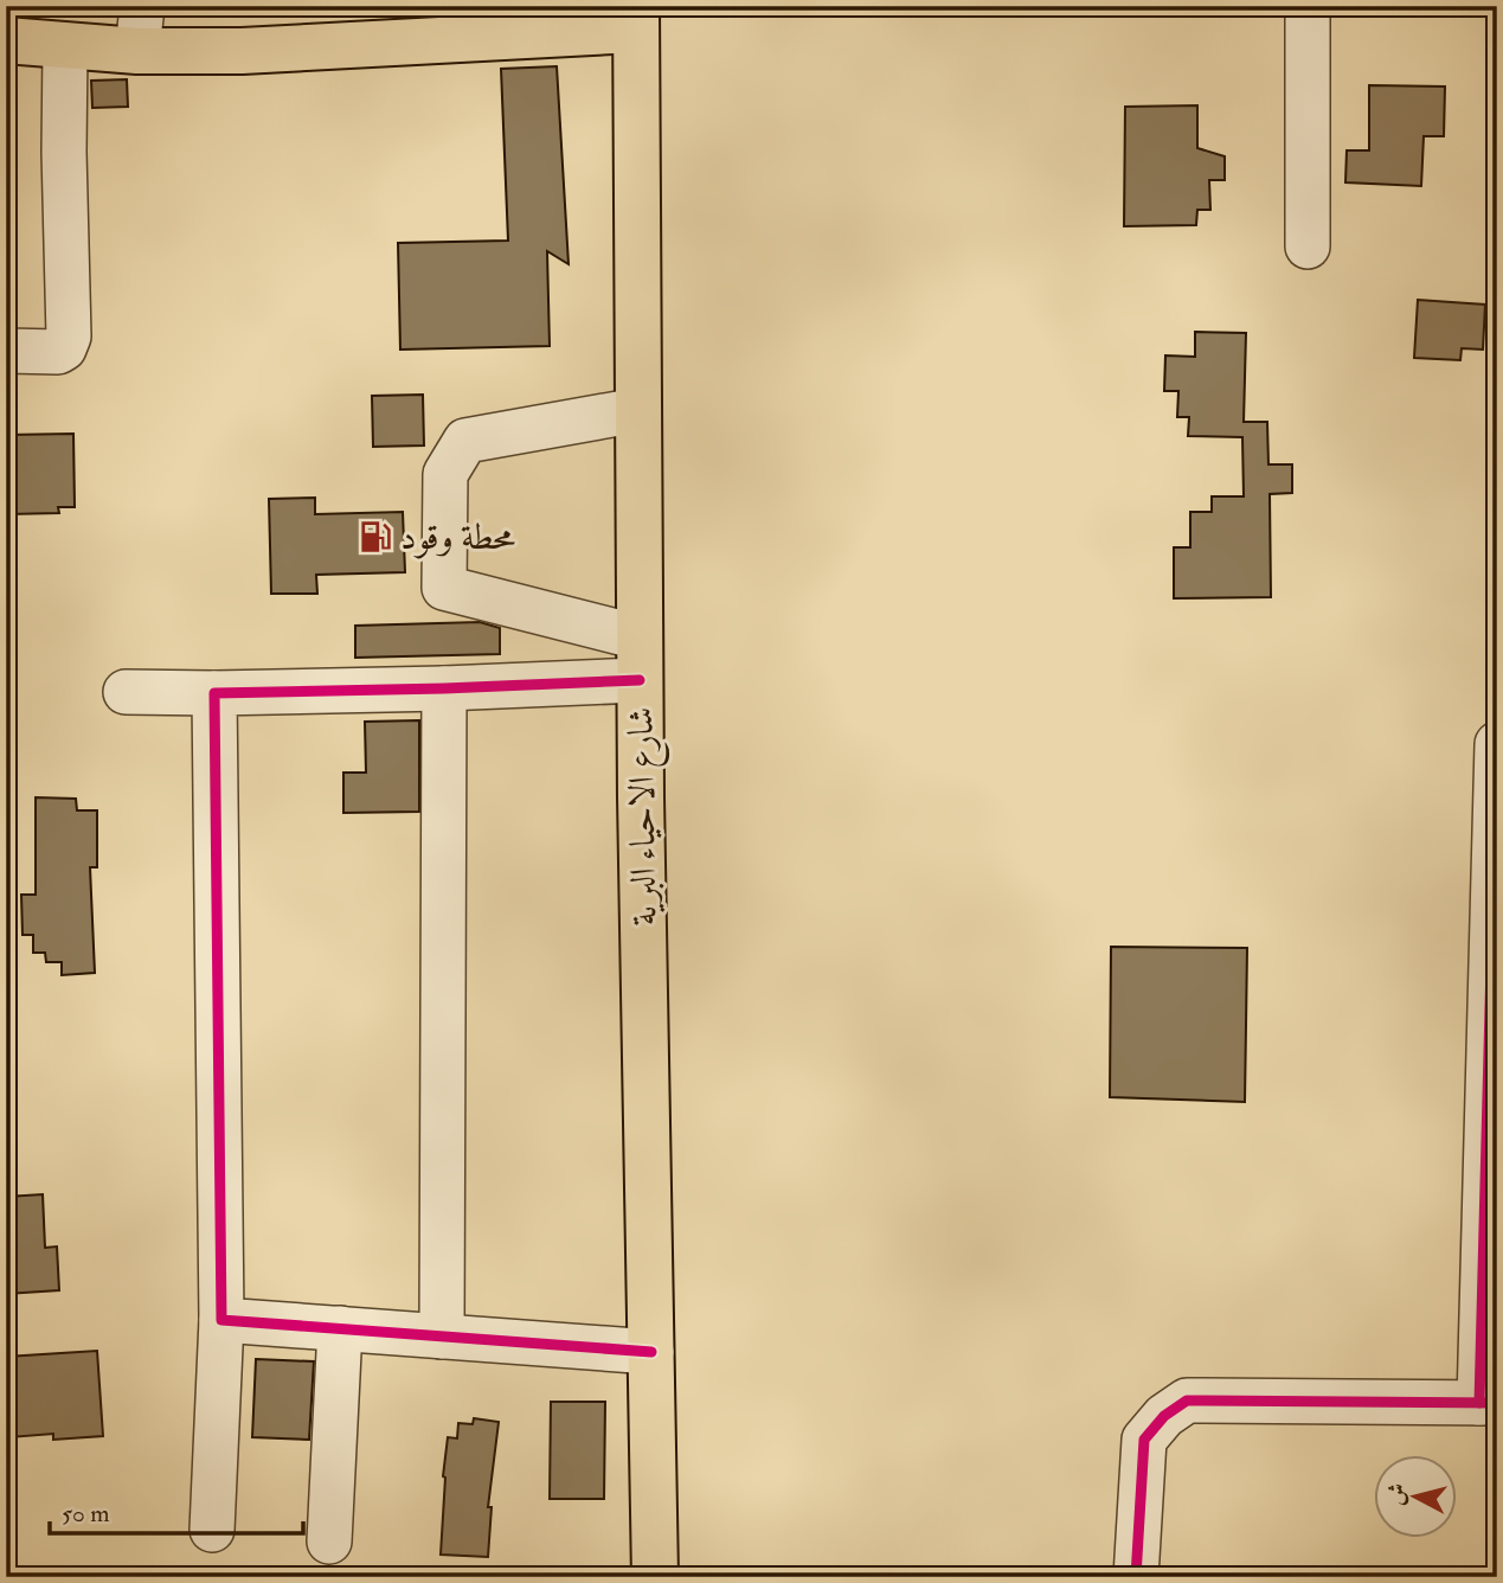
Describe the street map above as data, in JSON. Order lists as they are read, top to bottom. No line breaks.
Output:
{"streets":{"main road":["شارع الاحياء البرية"]},"places":{"fuel station":["محطة وقود"]},"scale_bar":"50 m","north":"left"}
